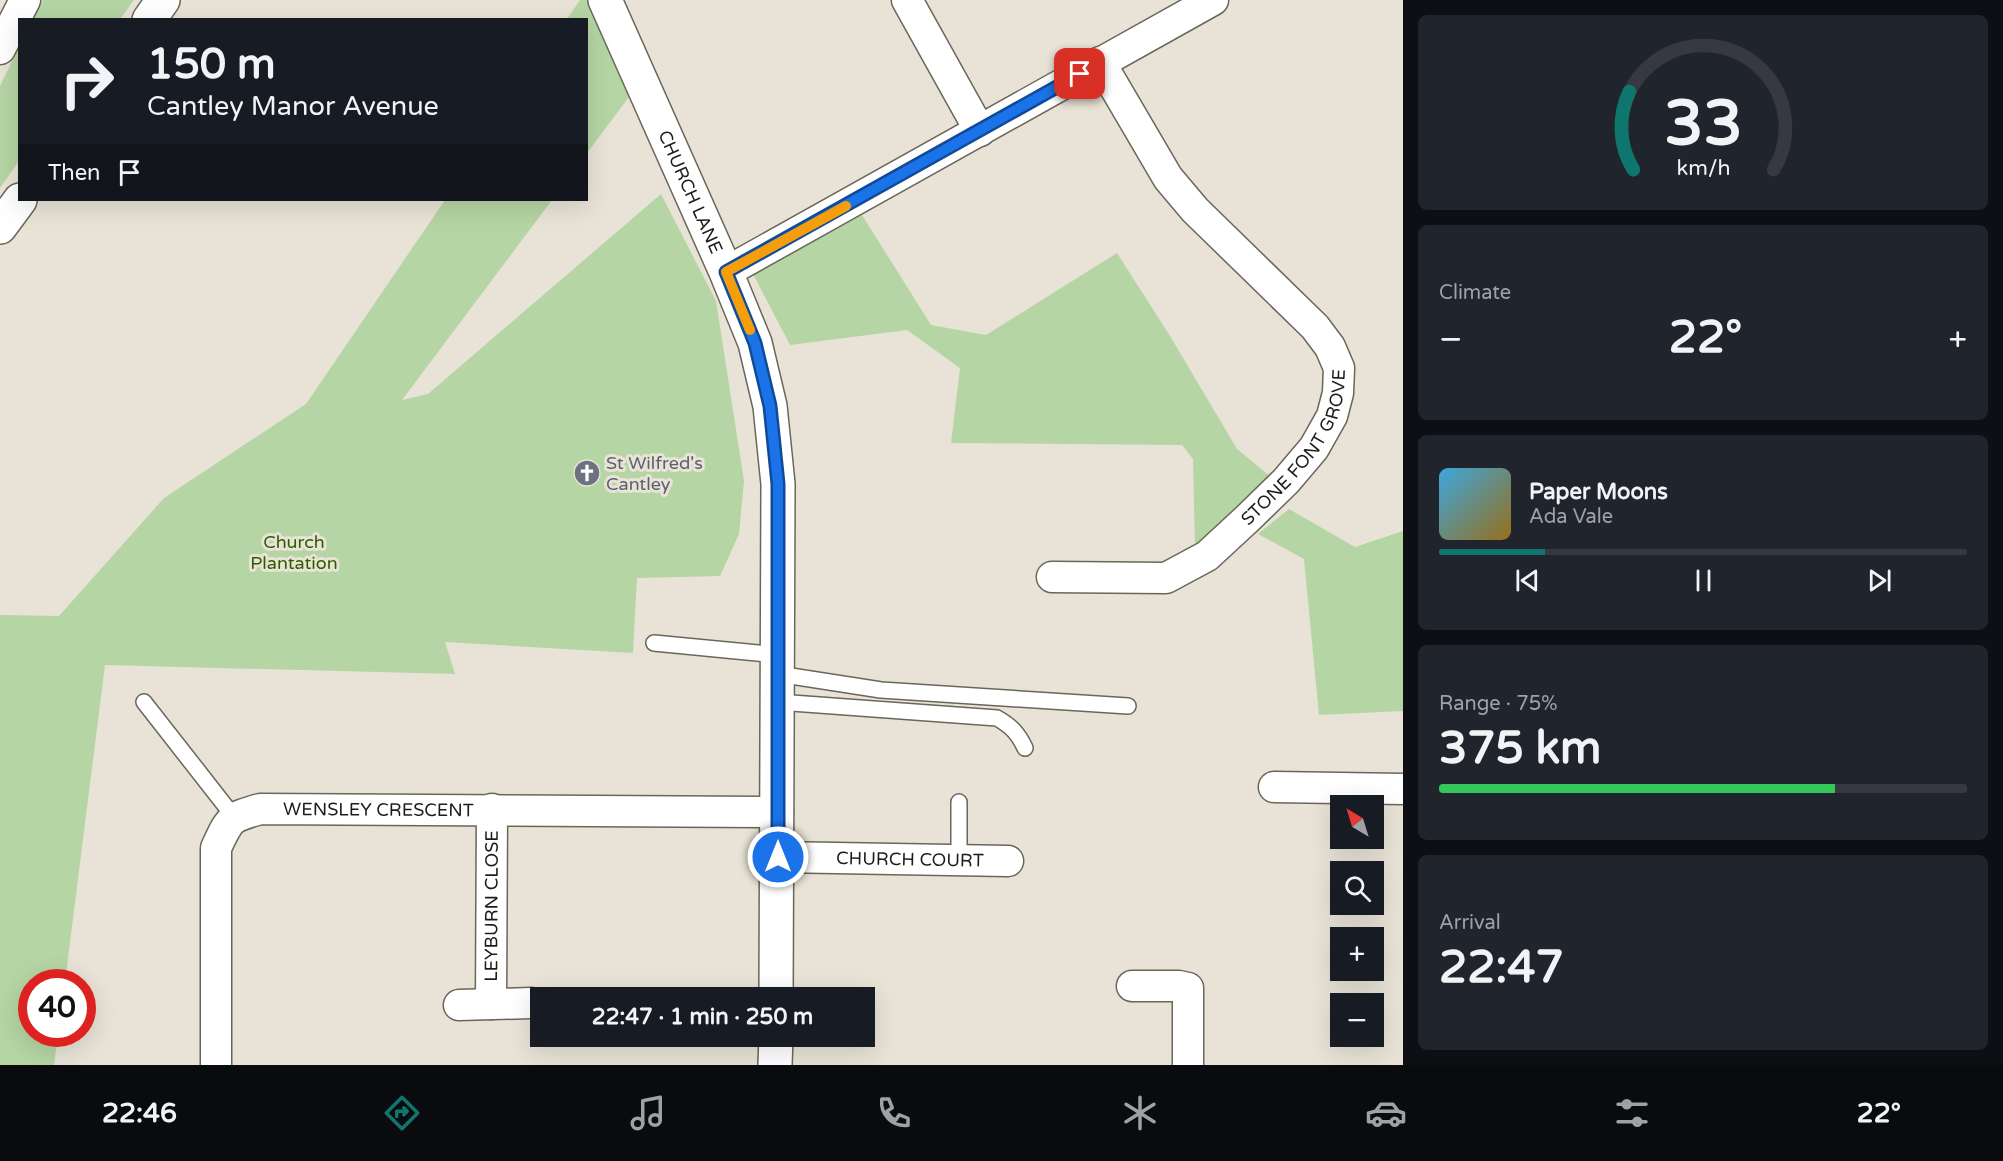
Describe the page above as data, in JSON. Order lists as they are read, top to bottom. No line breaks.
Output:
{"streets":{"street":["CHURCH LANE","STONE FONT GROVE","WENSLEY CRESCENT","CHURCH COURT","LEYBURN CLOSE"]},"crossings":[["CHURCH LANE","WENSLEY CRESCENT"],["CHURCH LANE","CHURCH COURT"],["WENSLEY CRESCENT","LEYBURN CLOSE"]],"parks":["Church Plantation"],"places":{"church":["St Wilfred's Cantley"]},"north":"top left","page":{"turn":["150 m","Cantley Manor Avenue"],"then":"Then","tile":["Climate",["Range · 75%","375 km"],["Arrival","22:47"]],"heat":["−","22°","+"],"song":["Paper Moons","Ada Vale"],"map_buttons":["+","−"],"limit":"40","trip":"22:47 · 1 min · 250 m","tabs":["22:46","22°"],"gauge":["33","km/h"]}}
